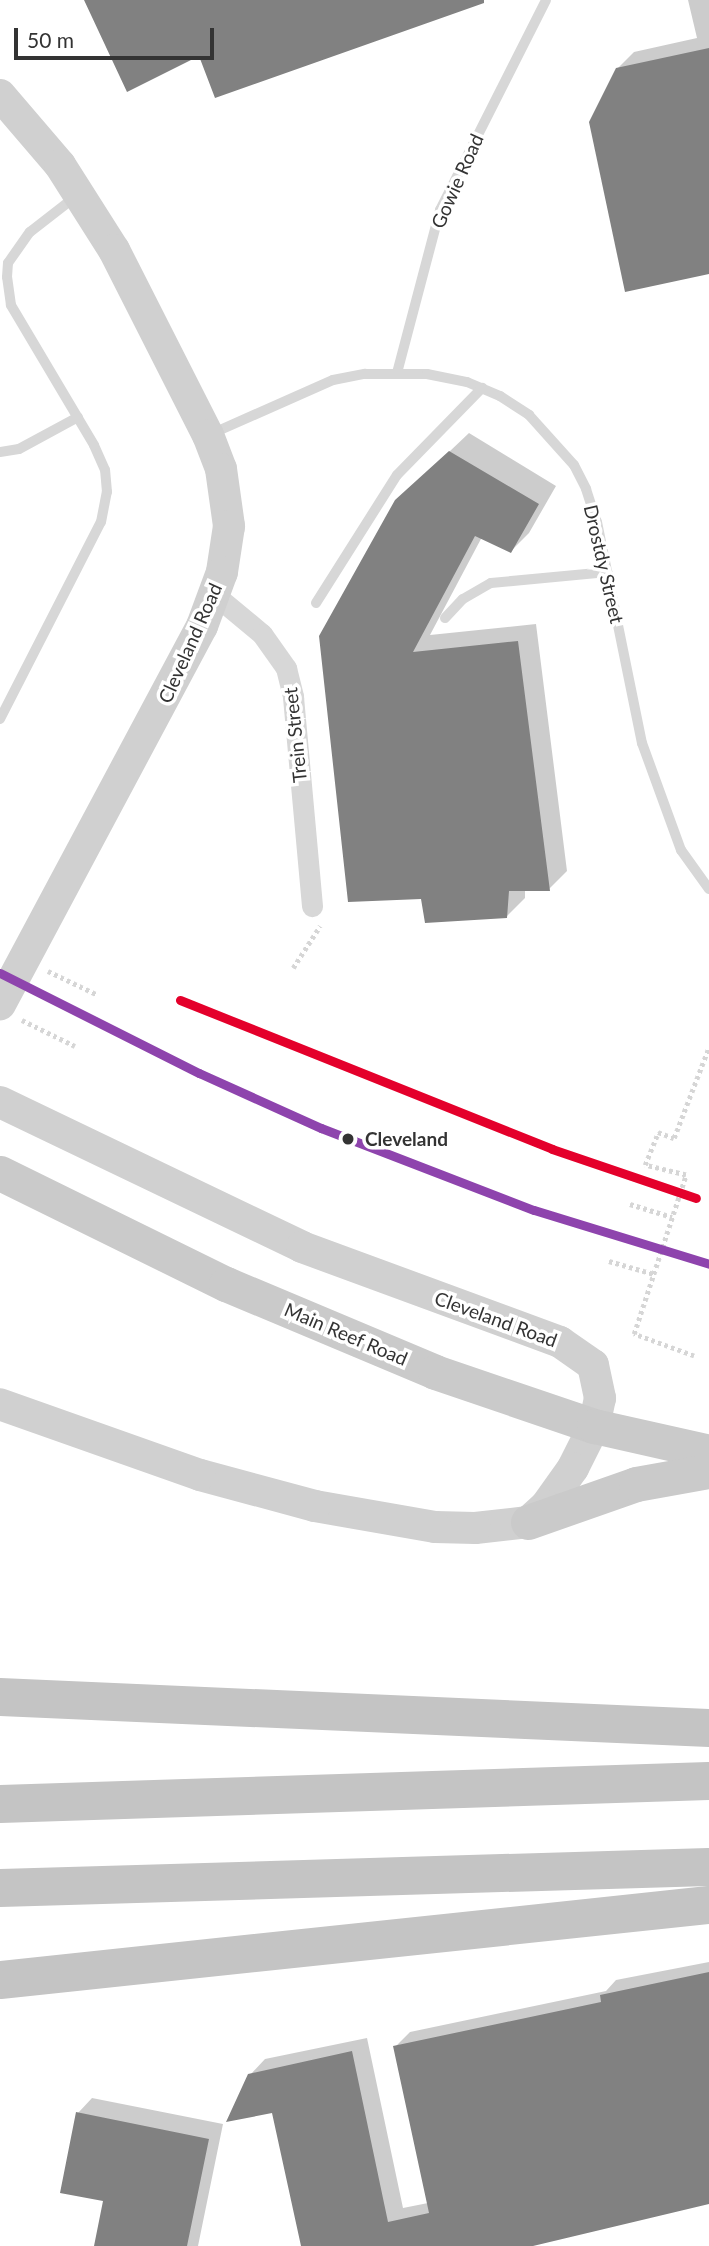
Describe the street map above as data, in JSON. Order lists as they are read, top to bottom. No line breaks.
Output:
{"streets":{"main road":["Main Reef Road"],"street":["Cleveland Road","Trein Street"],"lane":["Gowie Road","Drostdy Street"]},"crossings":[["Gowie Road","Drostdy Street"],["Drostdy Street","Cleveland Road"],["Cleveland Road","Trein Street"],["Cleveland Road","Main Reef Road"]],"places":["Cleveland"],"scale_bar":"50 m"}
